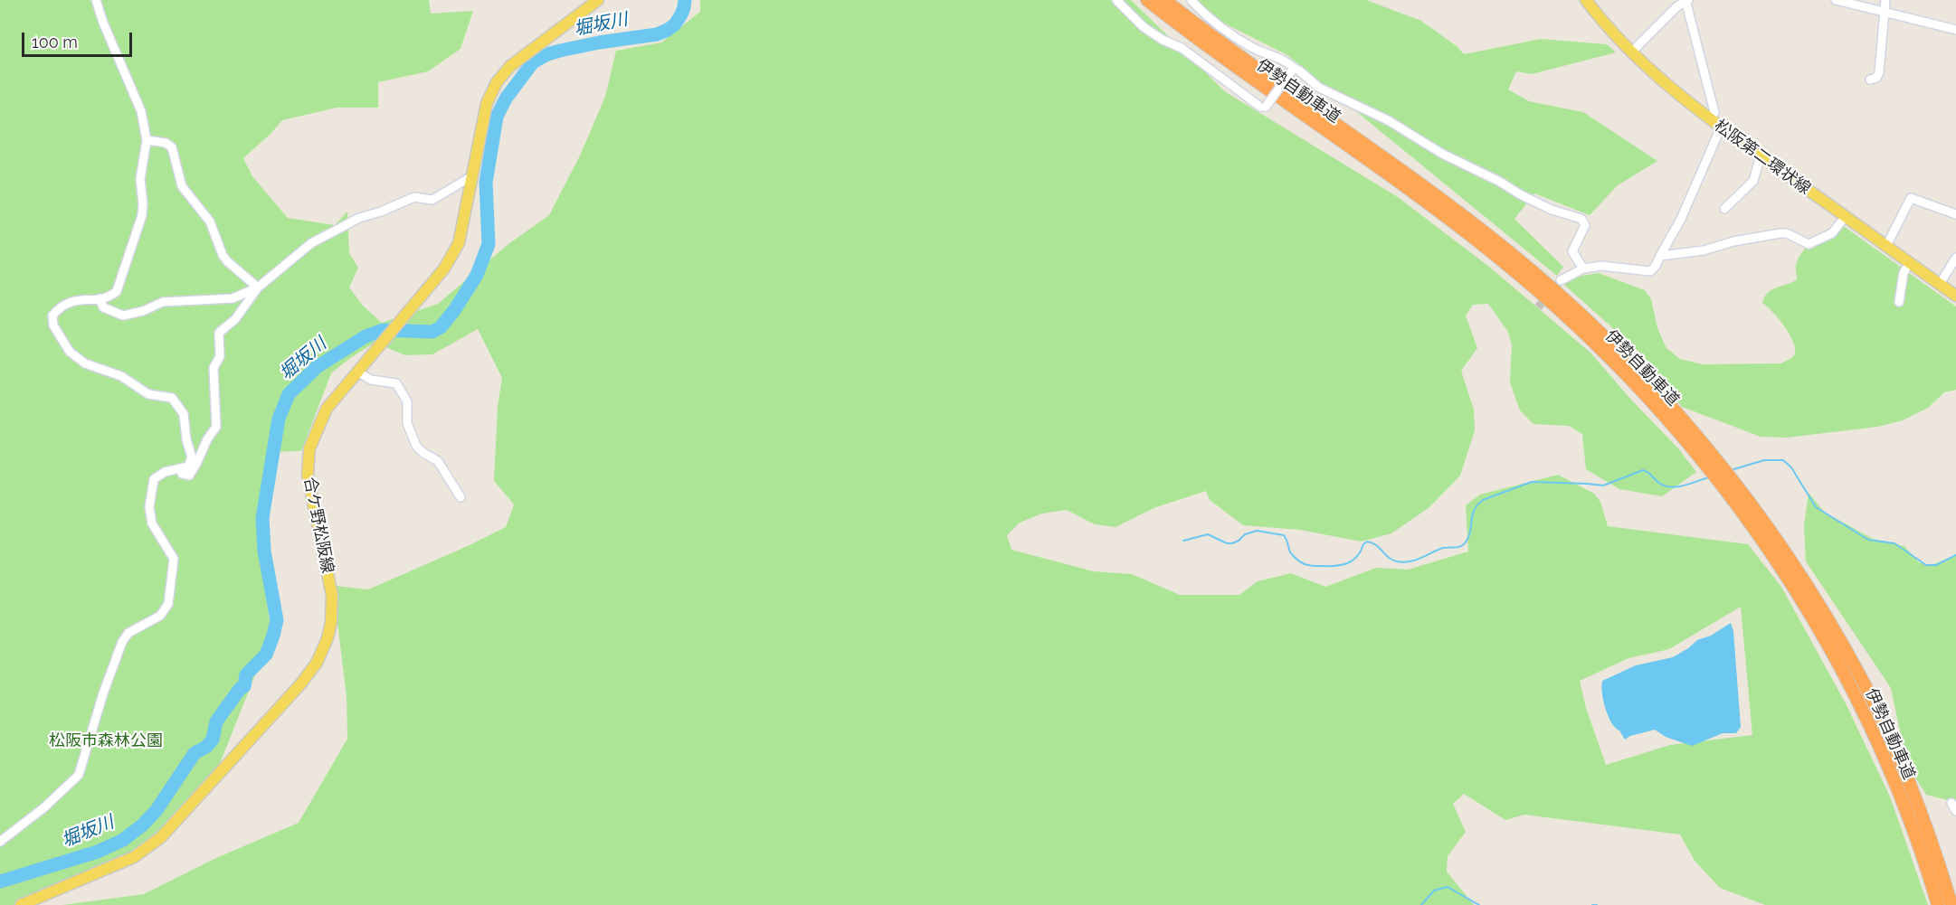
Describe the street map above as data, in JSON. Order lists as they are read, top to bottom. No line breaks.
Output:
{"streets":{"highway":["伊勢自動車道"],"main road":["松阪第二環状線","合ケ野松阪線"]},"water":["堀坂川"],"parks":["松阪市森林公園"],"scale_bar":"100 m"}
